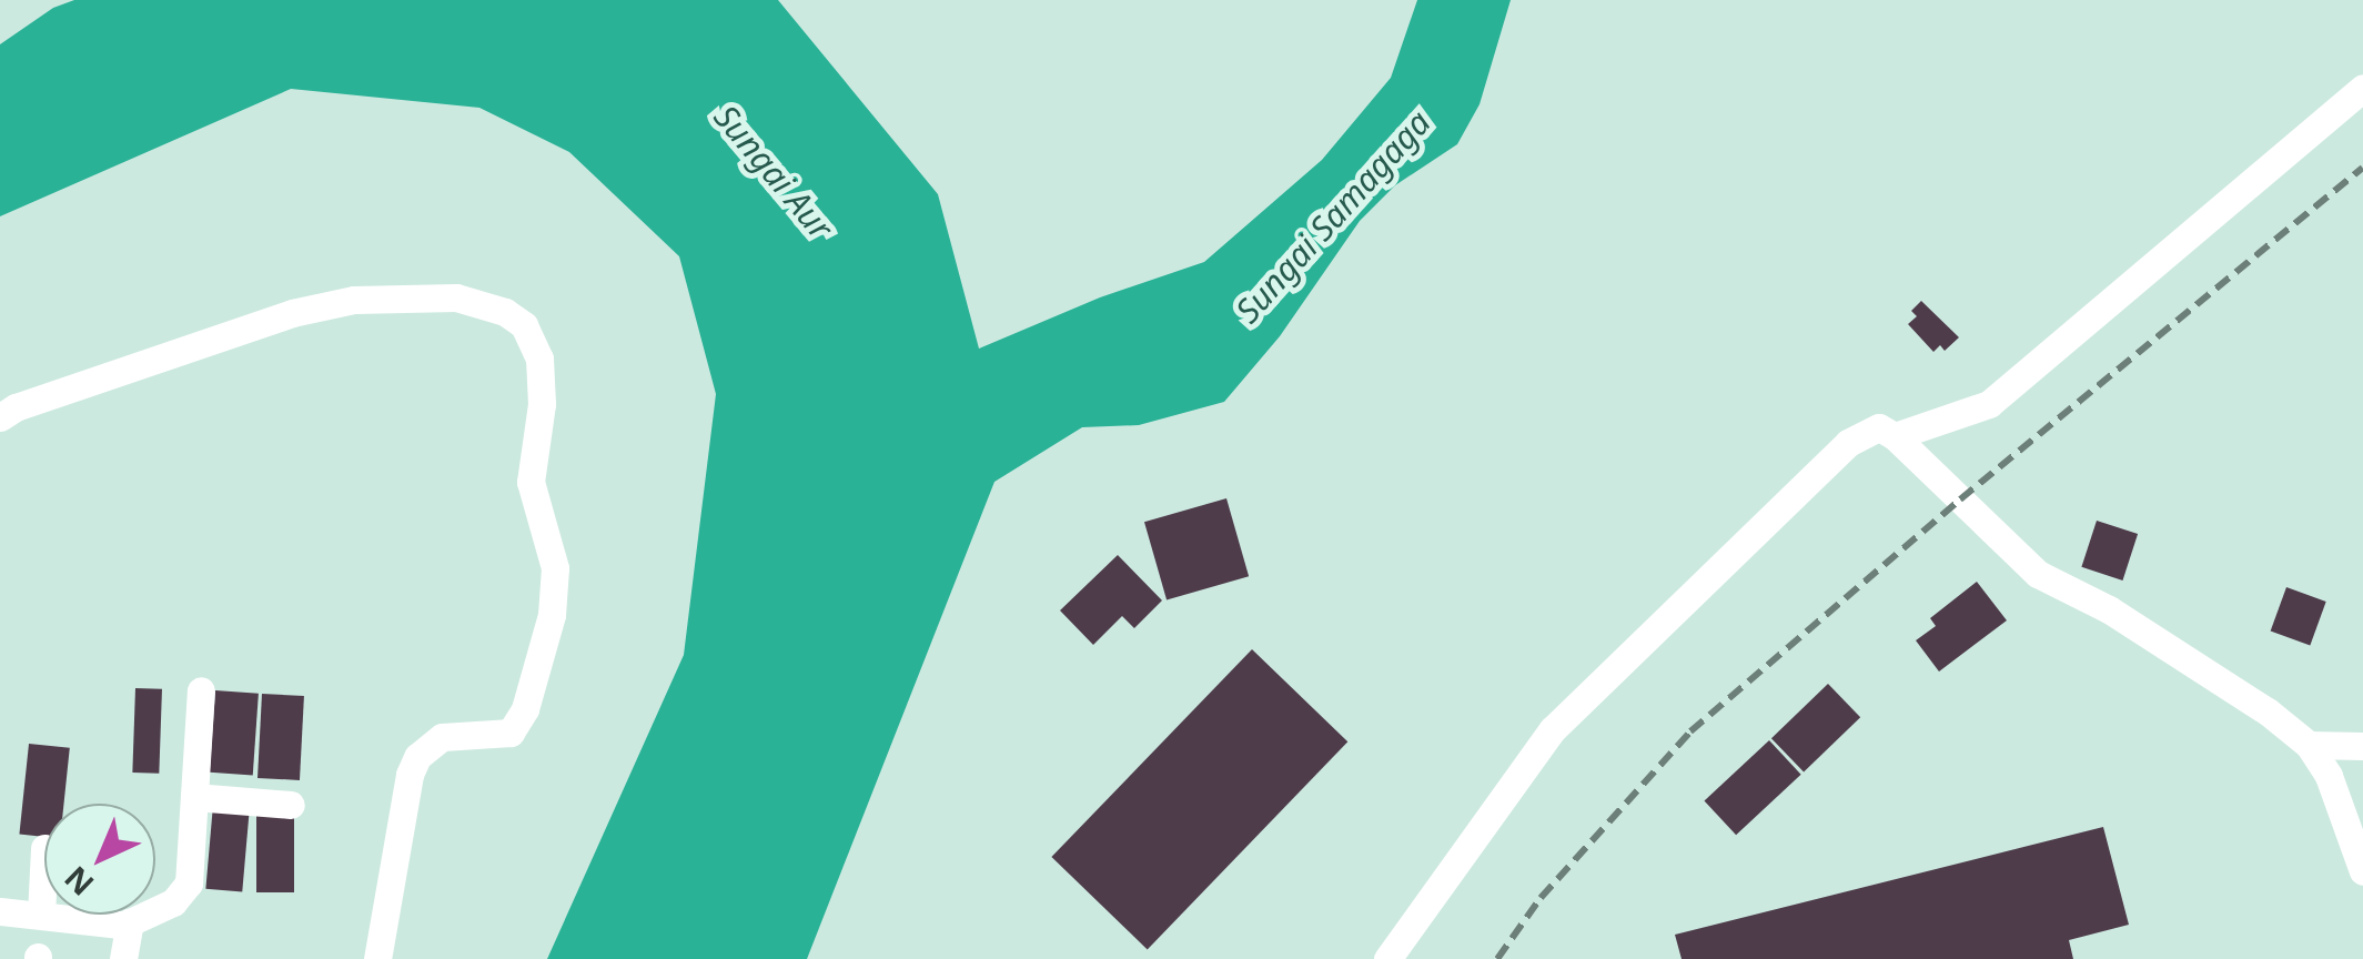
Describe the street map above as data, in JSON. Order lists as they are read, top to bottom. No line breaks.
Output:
{"water":["Sungai Aur","Sungai Samagaga"],"north":"bottom left"}
